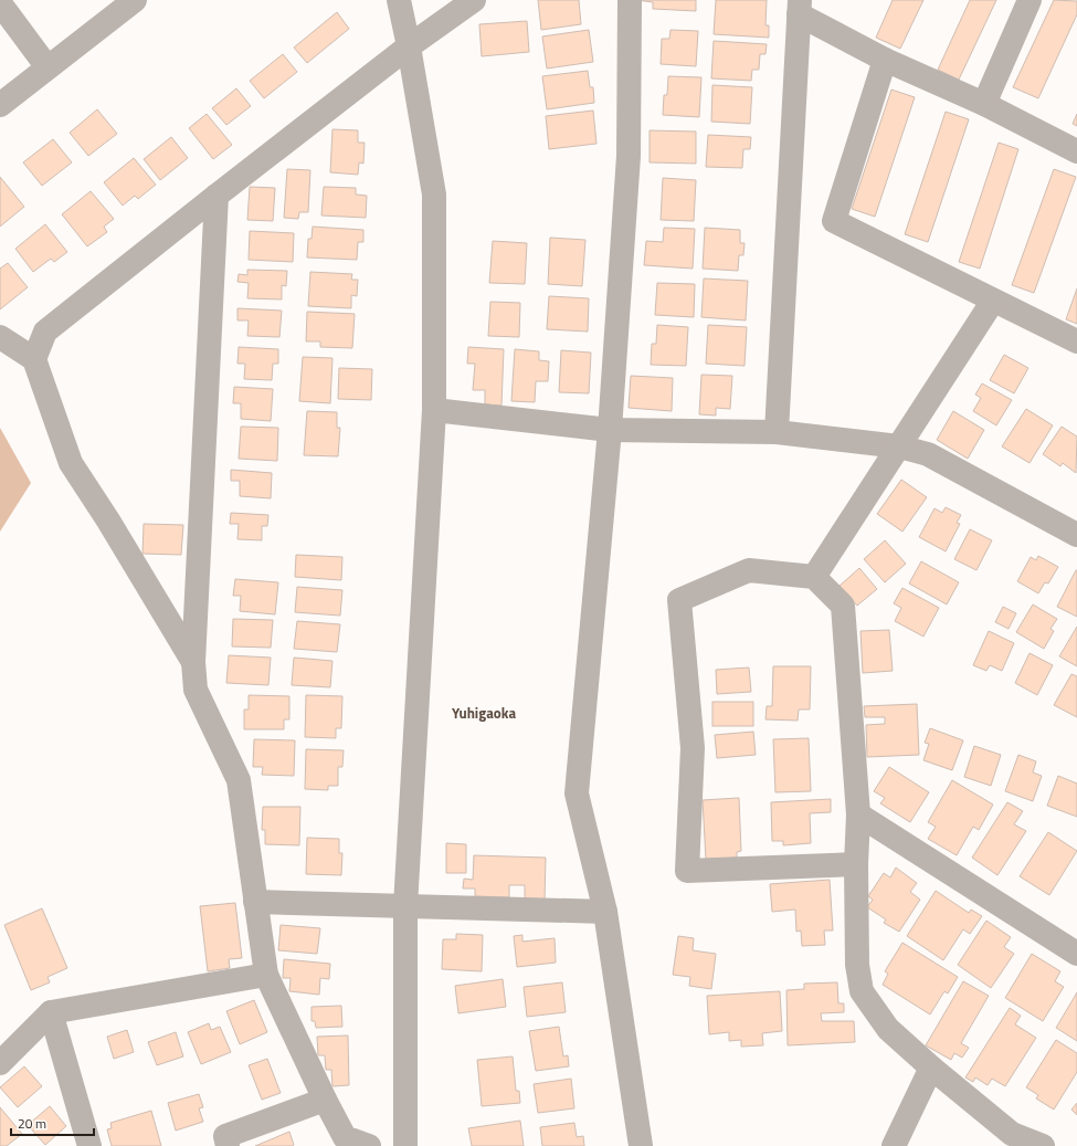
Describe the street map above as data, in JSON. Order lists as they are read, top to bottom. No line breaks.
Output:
{"districts":["Yuhigaoka"],"scale_bar":"20 m"}
